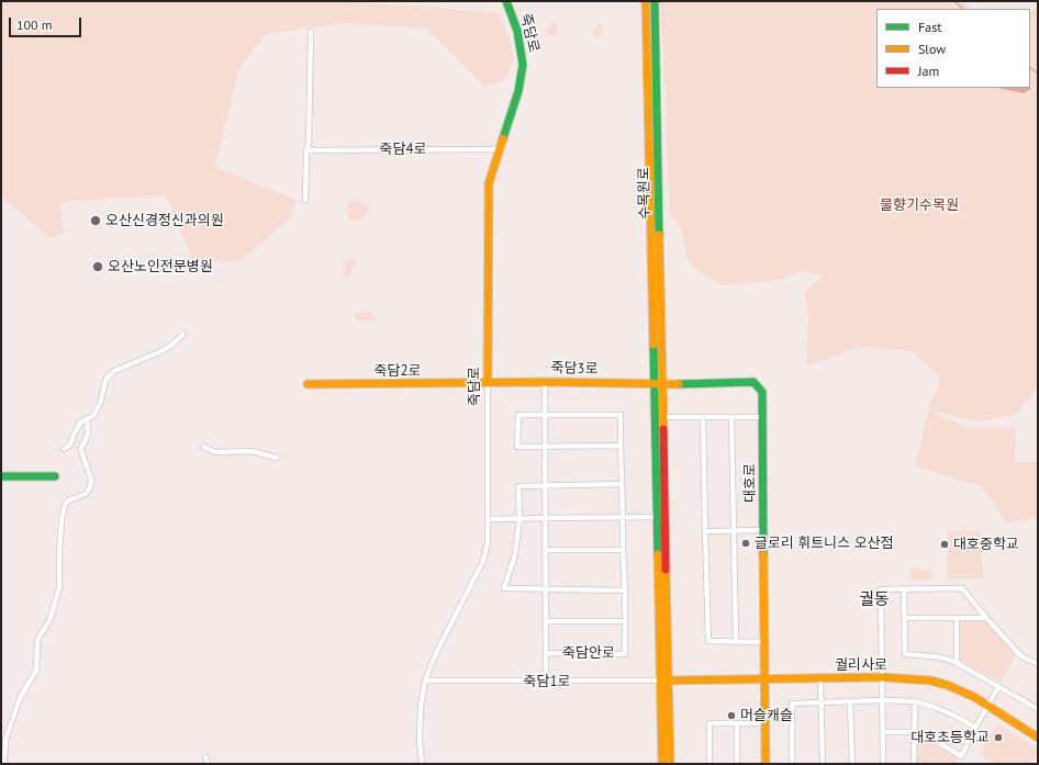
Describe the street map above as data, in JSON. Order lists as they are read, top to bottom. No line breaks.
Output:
{"streets":{"street":["죽담로","죽담4로","수목원로","죽담3로","죽담2로","대호로","죽담안로","궐리사로","죽담1로"]},"crossings":[["죽담로","죽담4로"],["죽담로","죽담3로"],["죽담로","죽담2로"],["죽담로","죽담1로"],["수목원로","죽담3로"],["수목원로","대호로"],["죽담3로","죽담2로"],["죽담3로","대호로"],["죽담3로","죽담안로"],["대호로","궐리사로"],["죽담안로","죽담1로"],["궐리사로","죽담1로"]],"districts":["궐동"],"parks":["물향기수목원"],"places":["오산신경정신과의원","오산노인전문병원","글로리 휘트니스 오산점","대호중학교","머슬캐슬","대호초등학교"],"legend":["Fast","Slow","Jam"],"scale_bar":"100 m"}
